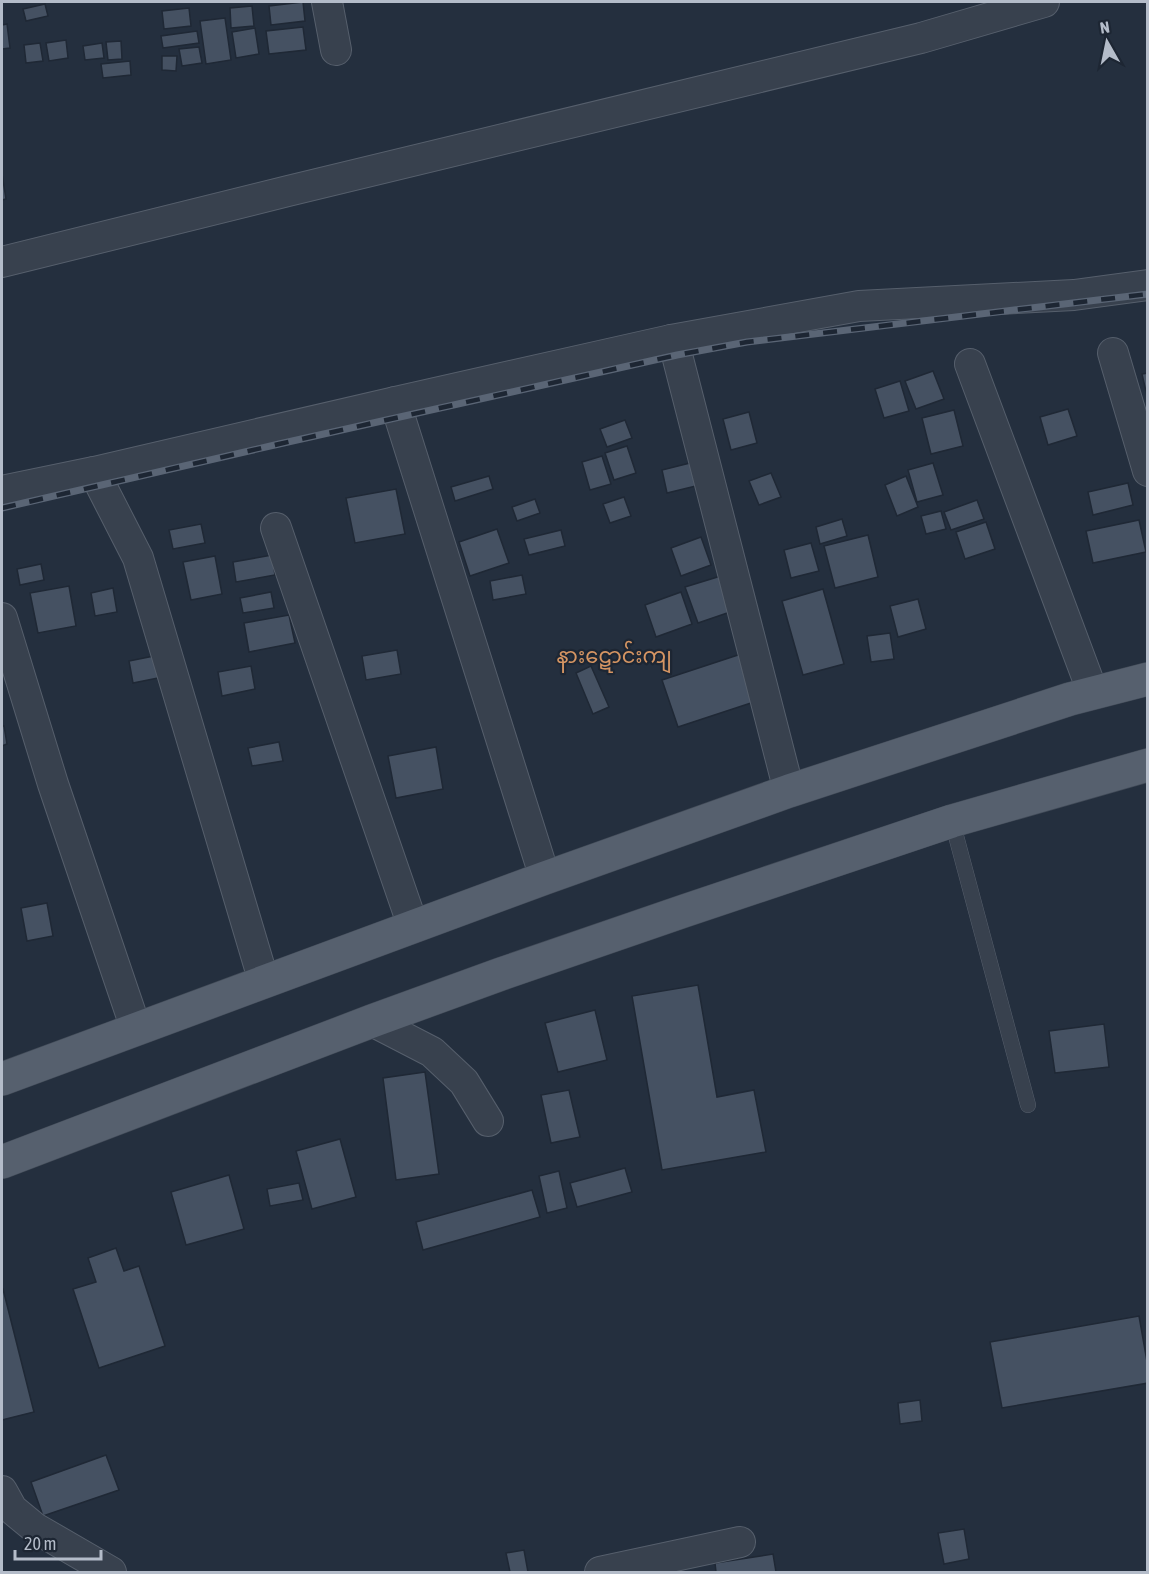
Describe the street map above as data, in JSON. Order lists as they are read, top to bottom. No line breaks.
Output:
{"districts":["နားဋောင်းကျ"],"scale_bar":"20 m","north":"top"}
